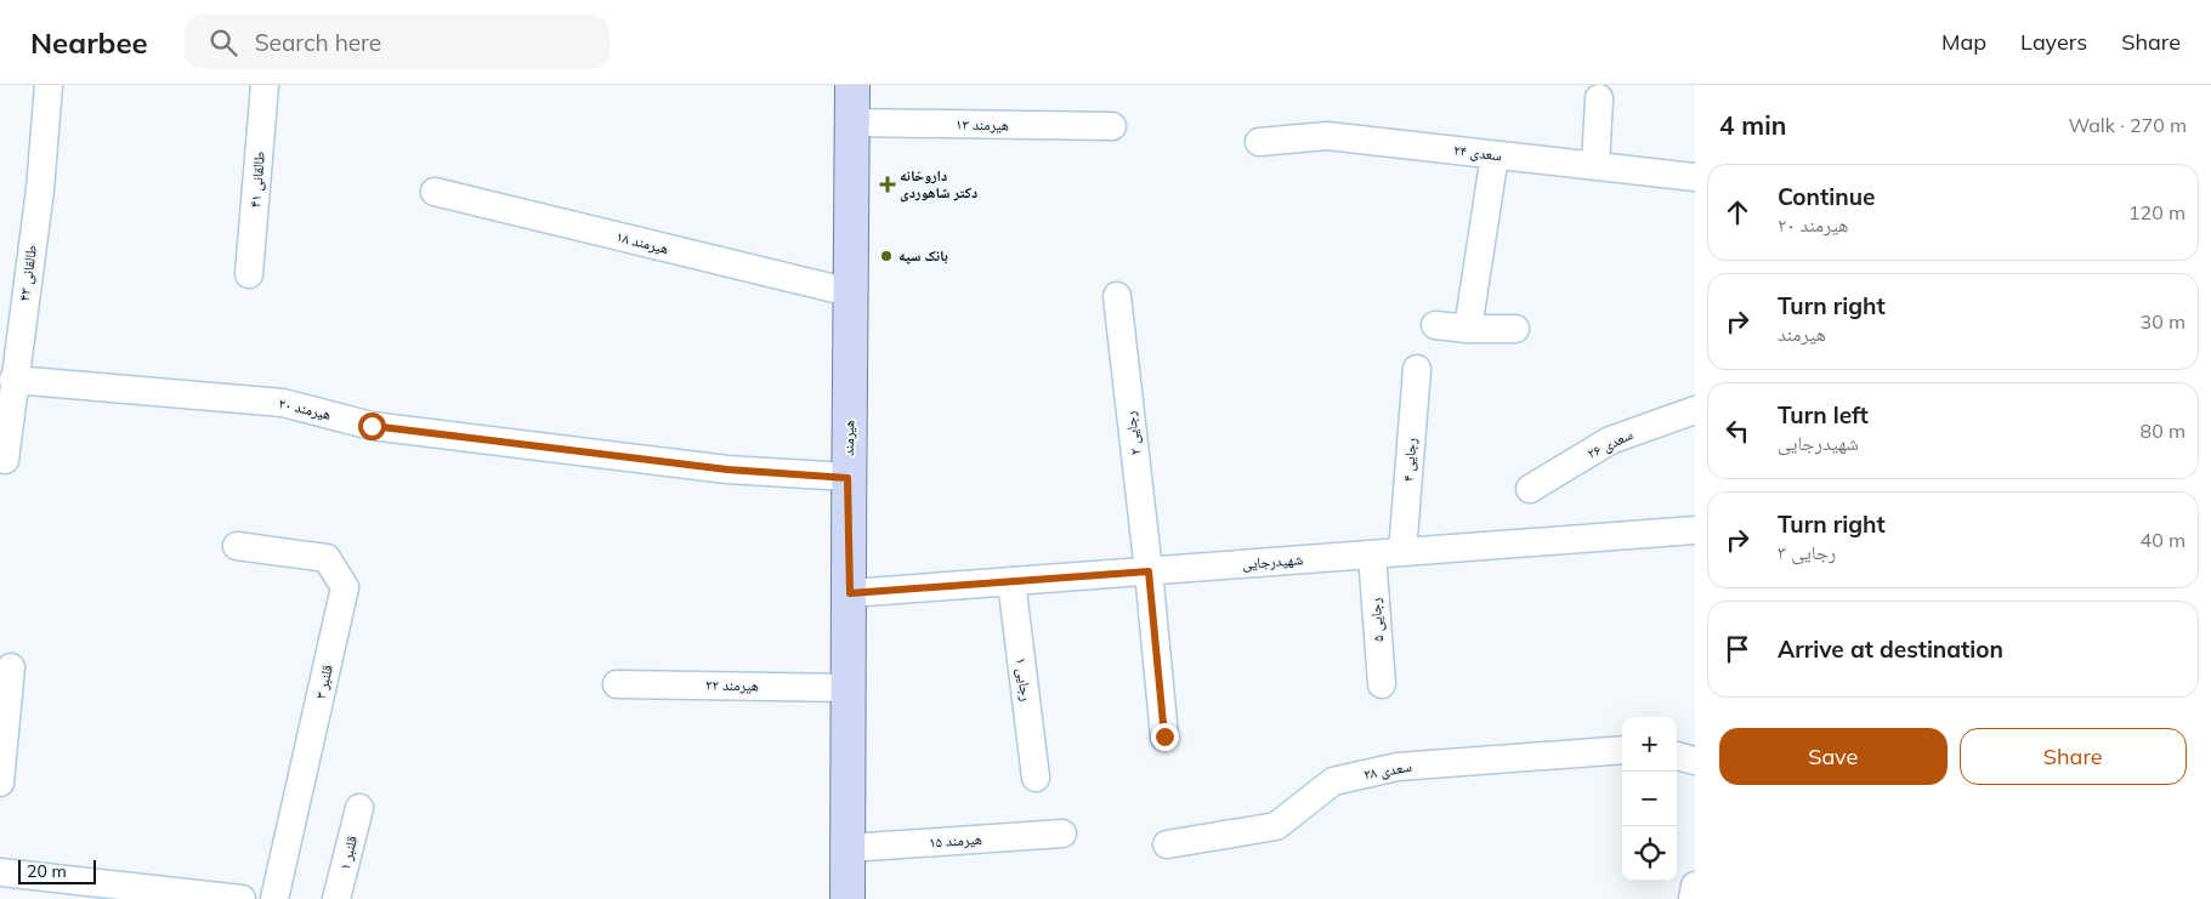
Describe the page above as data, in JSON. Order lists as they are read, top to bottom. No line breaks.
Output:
{"streets":{"main road":["هیرمند"],"street":["هیرمند ۱۳","سعدی ۲۴","طالقانی ۴۱","هیرمند ۱۸","طالقانی ۴۳","هیرمند ۲۰","رجایی ۲","سعدی ۲۶","رجایی ۴","شهیدرجایی","رجایی ۵","رجایی ۱","قلنبر ۳","هیرمند ۲۲","سعدی ۲۸","هیرمند ۱۵","قلنبر ۱"]},"crossings":[["هیرمند ۱۳","هیرمند"],["هیرمند ۱۸","هیرمند"],["طالقانی ۴۳","هیرمند ۲۰"],["هیرمند ۲۰","هیرمند"],["رجایی ۲","شهیدرجایی"],["هیرمند","شهیدرجایی"],["هیرمند","هیرمند ۲۲"],["هیرمند","هیرمند ۱۵"],["رجایی ۴","شهیدرجایی"],["شهیدرجایی","رجایی ۵"],["شهیدرجایی","رجایی ۱"]],"places":{"health":["داروخانه دکتر شاهوردی"],"other":["بانک سپه"]},"scale_bar":"20 m","page":{"header":"Nearbee","search":"Search here","nav":["Map","Layers","Share"],"heading":["4 min","Walk · 270 m"],"list":[["Continue","هیرمند ۲۰","120 m"],["Turn right","هیرمند","30 m"],["Turn left","شهیدرجایی","80 m"],["Turn right","رجایی ۳","40 m"],"Arrive at destination"],"buttons":["Save","Share"],"map_buttons":["+","−"],"scale":"20 m"}}
